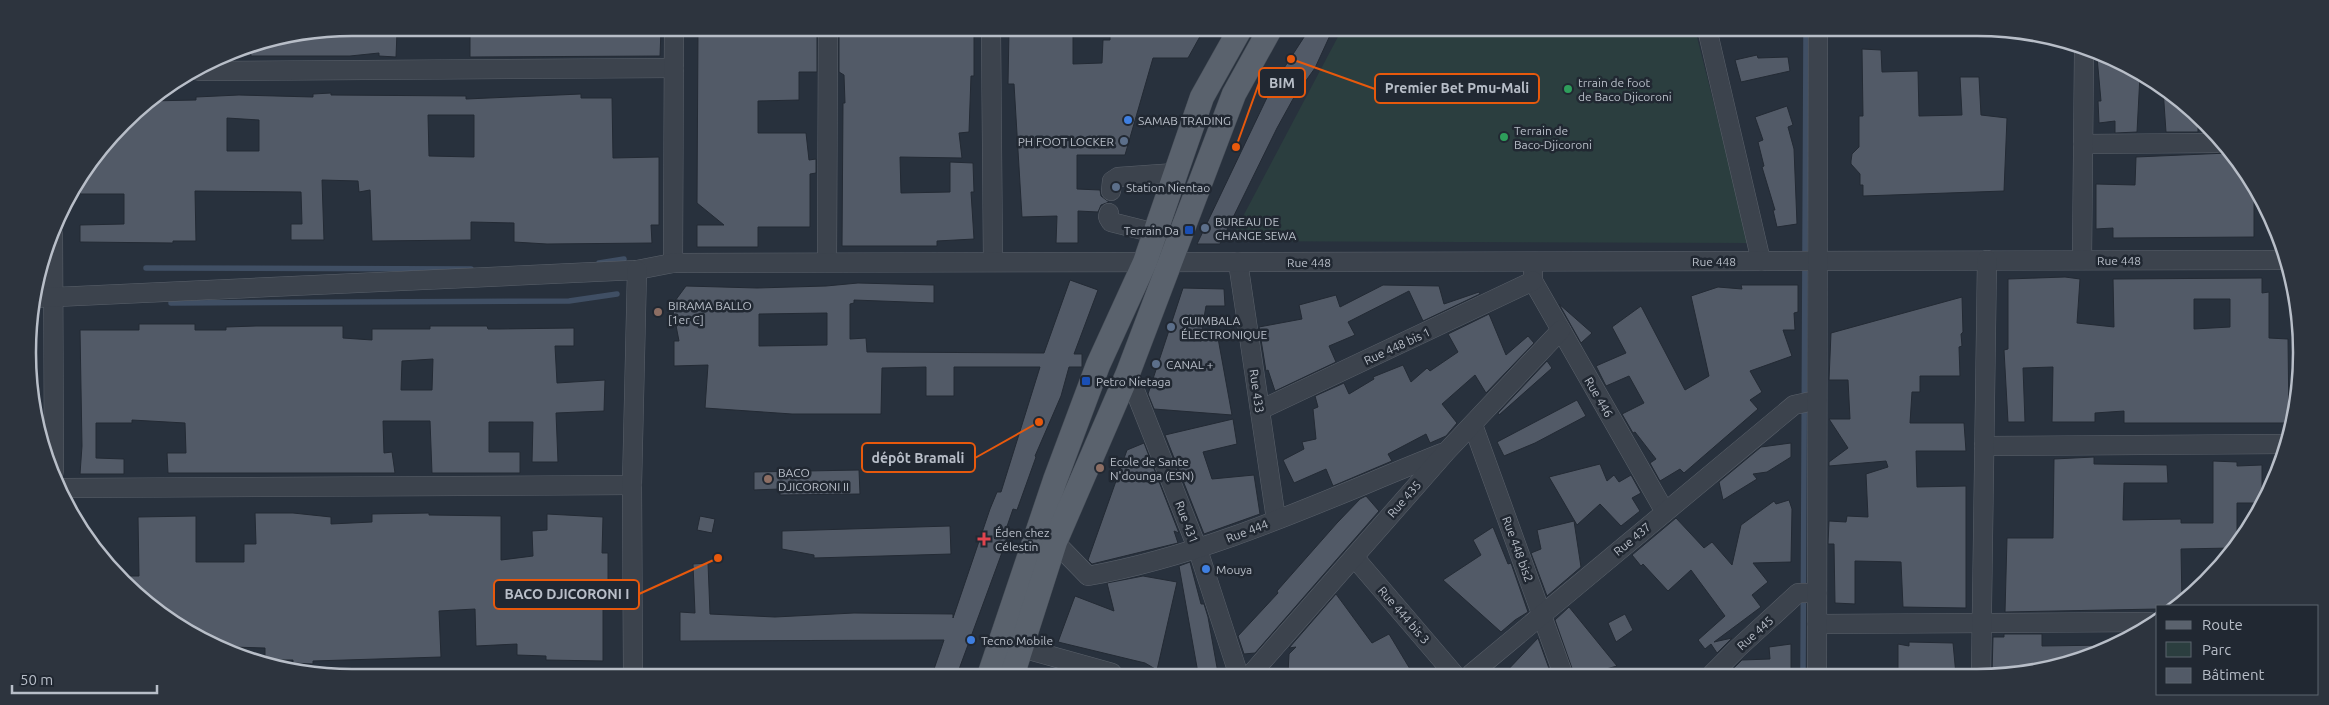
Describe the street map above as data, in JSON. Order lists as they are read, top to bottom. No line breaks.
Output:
{"streets":{"street":["Rue 448","Rue 448 bis 1","Rue 433","Rue 446","Rue 435","Rue 431","Rue 444","Rue 437","Rue 448 bis2","Rue 444 bis 3","Rue 445"]},"crossings":[["Rue 448","Rue 433"],["Rue 448 bis 1","Rue 433"],["Rue 448 bis 1","Rue 446"],["Rue 433","Rue 444"],["Rue 446","Rue 435"],["Rue 446","Rue 437"],["Rue 435","Rue 444"],["Rue 435","Rue 448 bis2"],["Rue 435","Rue 444 bis 3"],["Rue 431","Rue 444"],["Rue 437","Rue 448 bis2"]],"places":{"other":["Premier Bet Pmu-Mali","trrain de foot de Baco Djicoroni","SAMAB TRADING","Terrain de Baco-Djicoroni","PH FOOT LOCKER","BIM","Station Nientao","BUREAU DE CHANGE SEWA","BIRAMA BALLO [1er C]","GUIMBALA ÉLECTRONIQUE","CANAL +","dépôt Bramali","Ecole de Sante N'dounga (ESN)","BACO DJICORONI II","BACO DJICORONI I","Mouya","Tecno Mobile"],"transit":["Terrain Da","Petro Nietaga"],"health":["Éden chez Célestin"]},"legend":["Route","Parc","Bâtiment"],"scale_bar":"50 m"}
